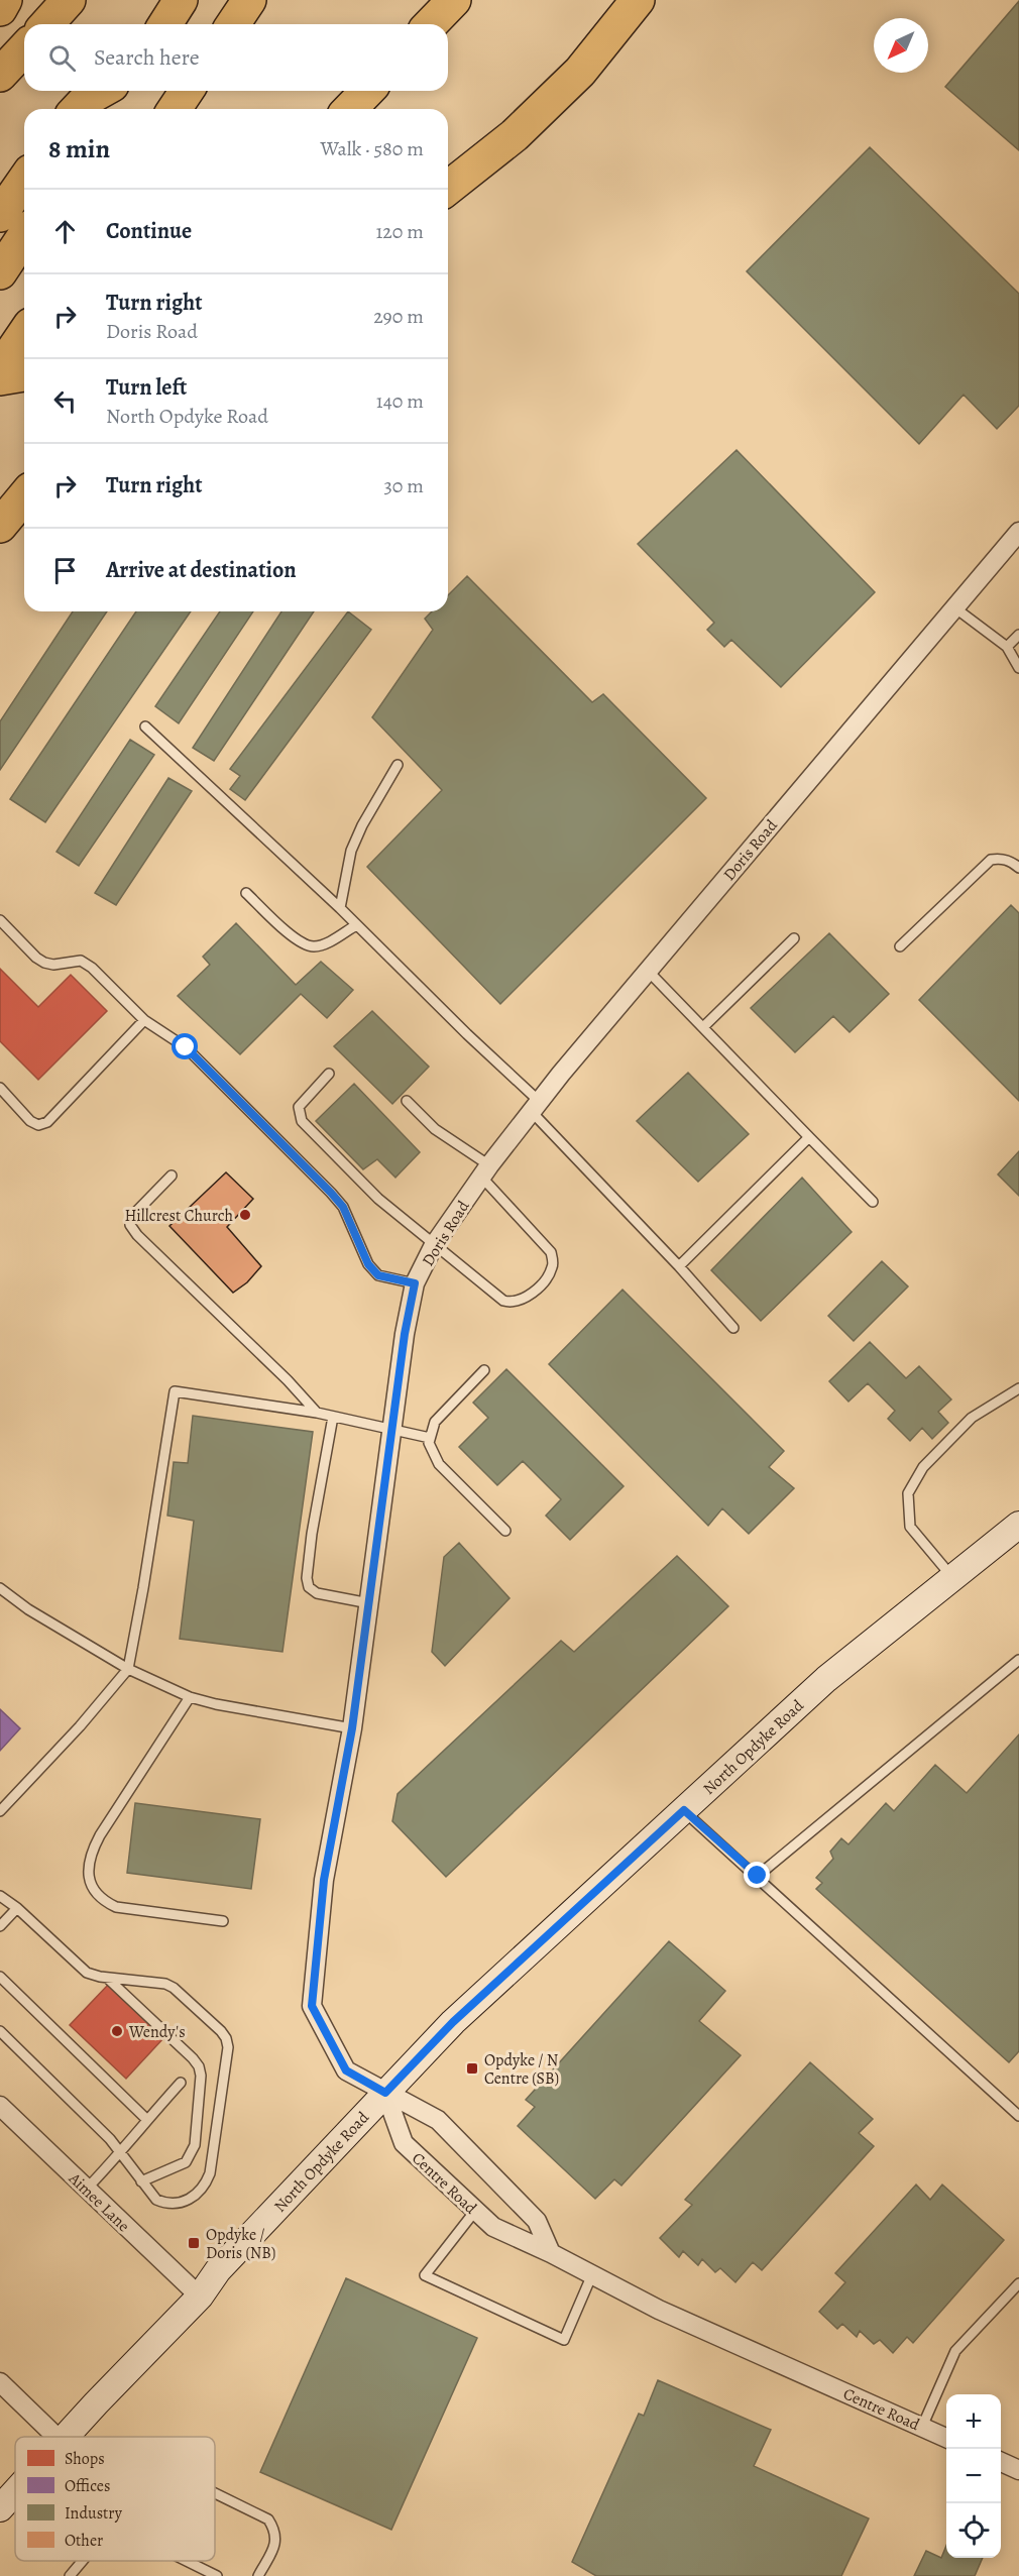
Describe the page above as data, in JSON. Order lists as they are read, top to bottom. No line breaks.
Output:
{"streets":{"main road":["North Opdyke Road"],"street":["Doris Road","Centre Road","Aimee Lane"]},"crossings":[["Doris Road","North Opdyke Road"],["Doris Road","Centre Road"],["North Opdyke Road","Centre Road"],["North Opdyke Road","Aimee Lane"]],"places":{"other":["Hillcrest Church","Wendy's"],"transit":["Opdyke / N Centre (SB)","Opdyke / Doris (NB)"]},"legend":["Shops","Offices","Industry","Other"],"north":"bottom left","page":{"search":"Search here","heading":["8 min","Walk · 580 m"],"list":[["Continue","120 m"],["Turn right","Doris Road","290 m"],["Turn left","North Opdyke Road","140 m"],["Turn right","30 m"],"Arrive at destination"],"map_buttons":["+","−"]}}
